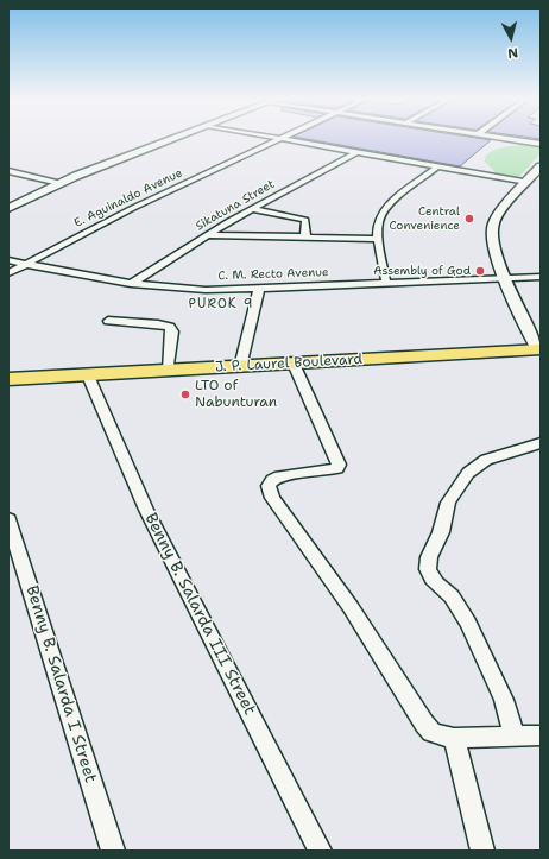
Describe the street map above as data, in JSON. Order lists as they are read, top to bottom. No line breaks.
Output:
{"streets":{"main road":["J. P. Laurel Boulevard"],"street":["E. Aguinaldo Avenue","Sikatuna Street","C. M. Recto Avenue","Benny B. Salarda III Street","Benny B. Salarda I Street"]},"crossings":[["E. Aguinaldo Avenue","C. M. Recto Avenue"],["Sikatuna Street","C. M. Recto Avenue"],["J. P. Laurel Boulevard","Benny B. Salarda III Street"]],"districts":["PUROK 9"],"places":["Central Convenience","Assembly of God","LTO of Nabunturan"],"north":"bottom"}
